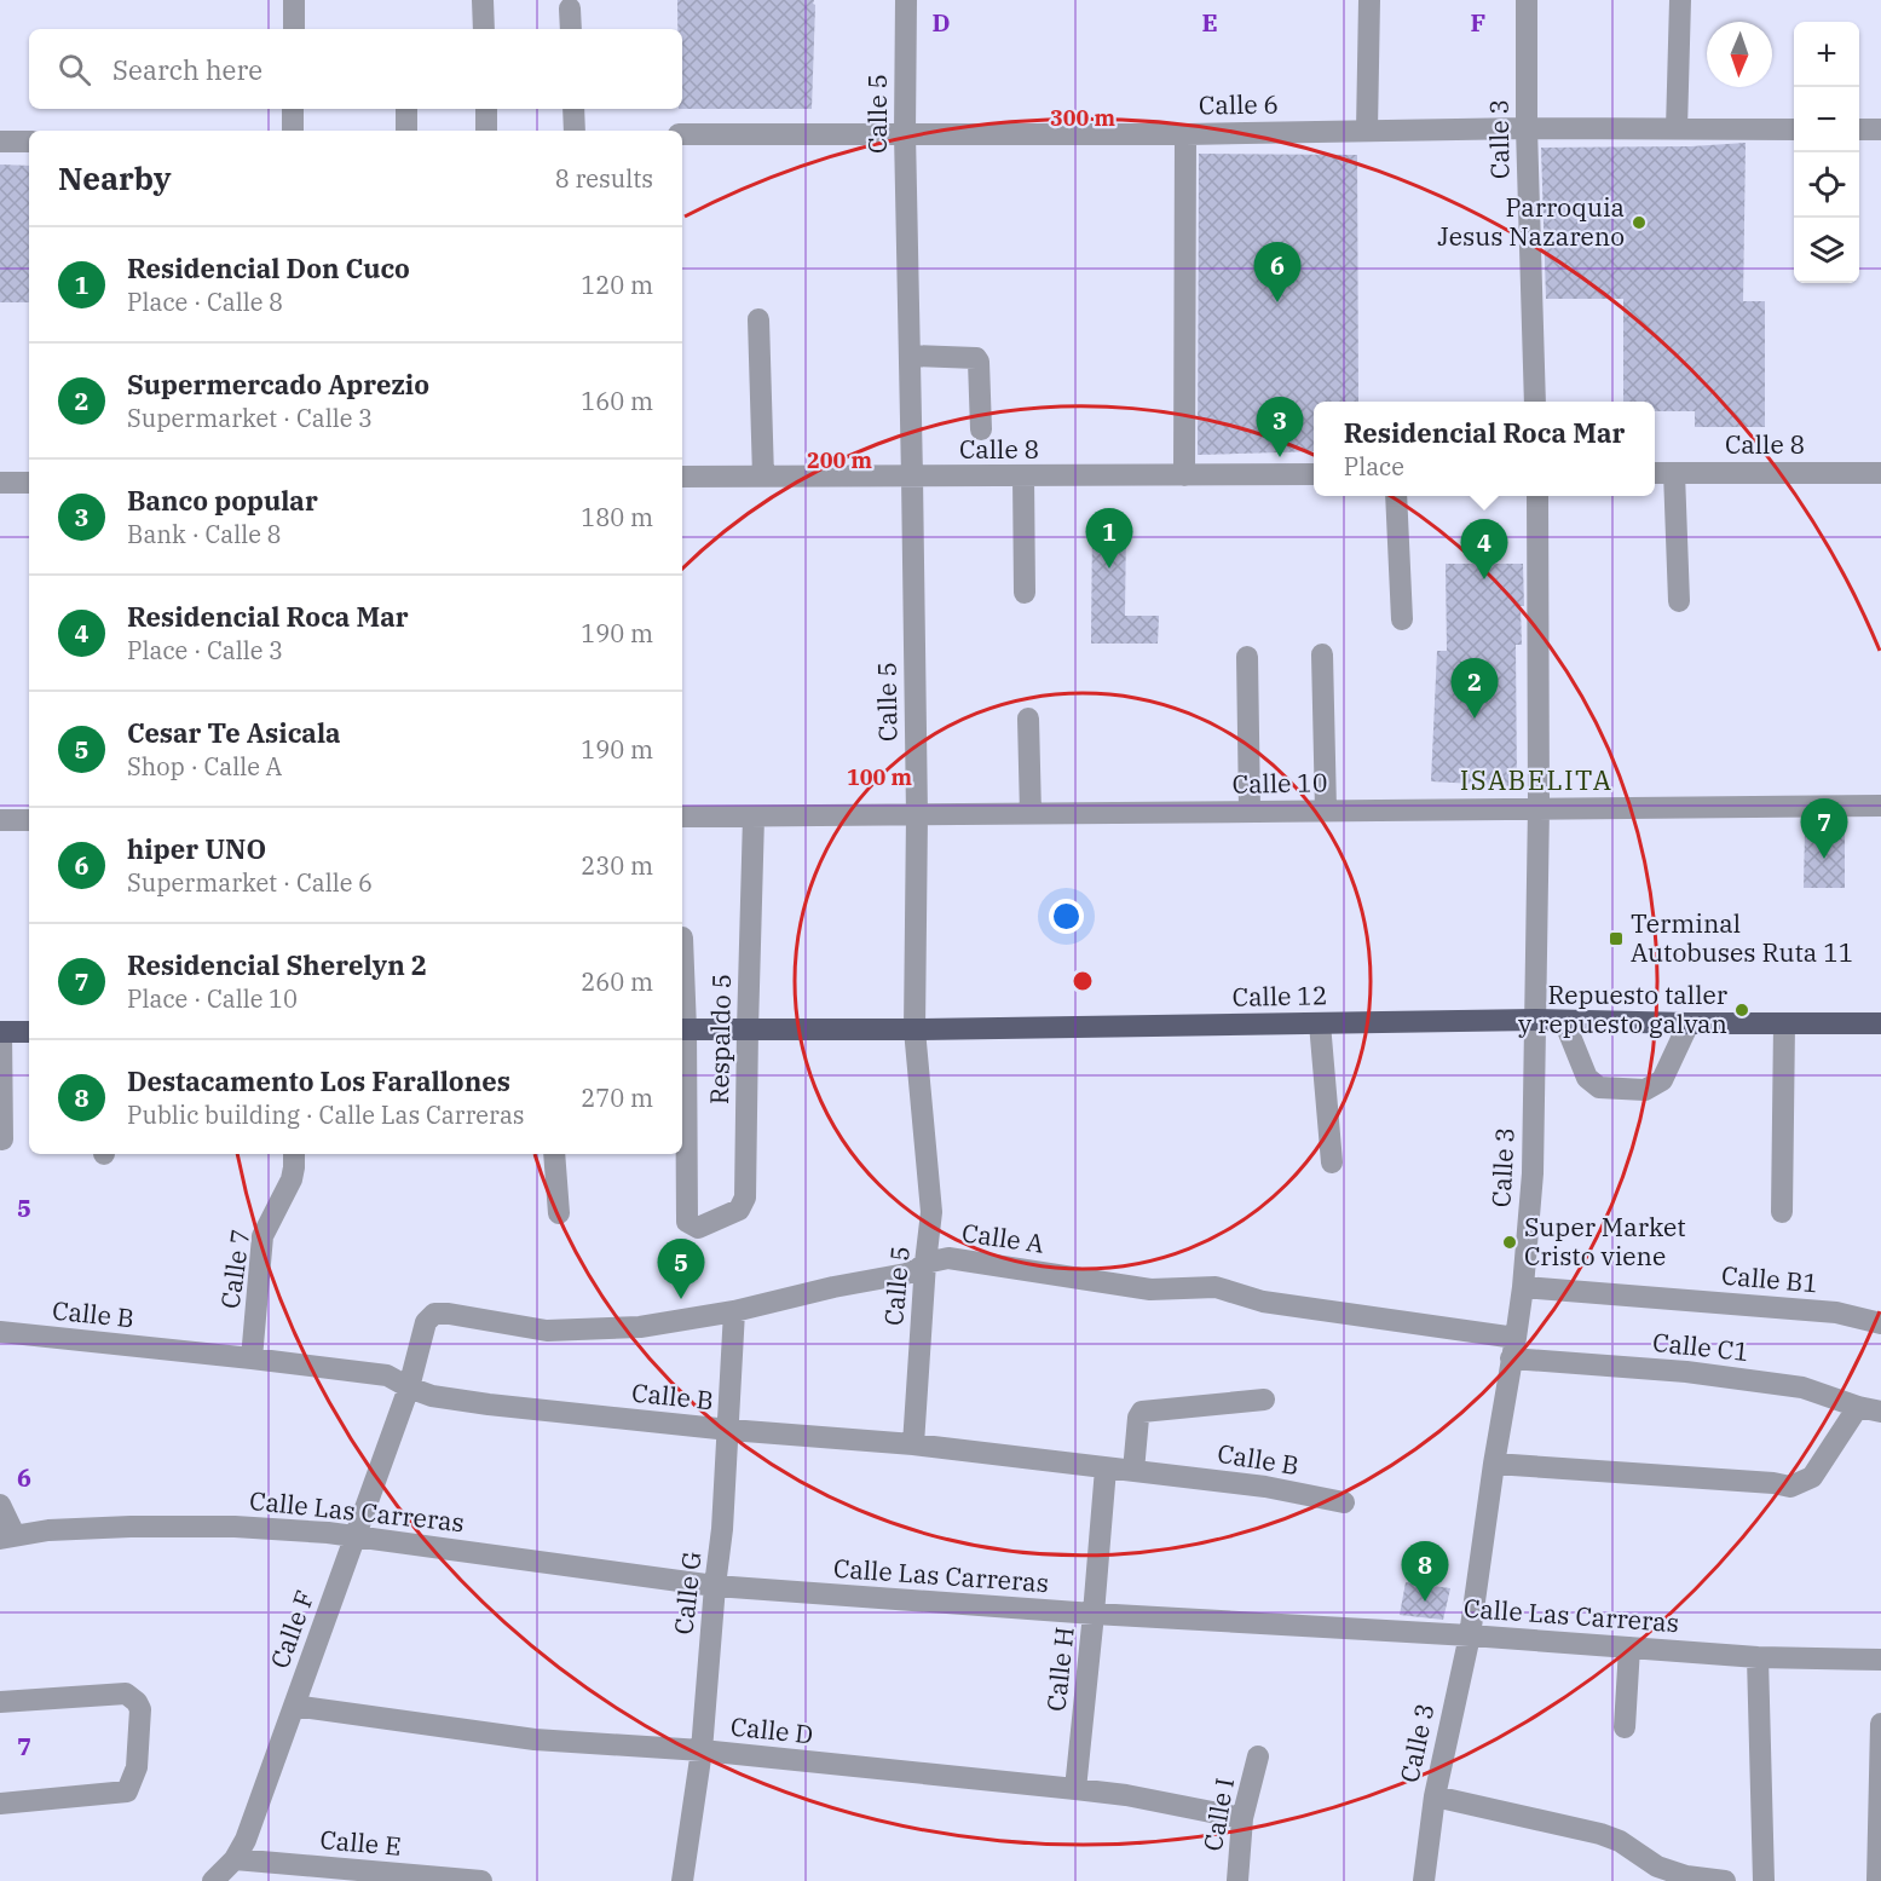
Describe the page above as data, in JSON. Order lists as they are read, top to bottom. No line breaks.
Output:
{"streets":{"main road":["Calle 12"],"street":["Calle 6","Calle 5","Calle 3","Calle 8","Calle 10","Respaldo 5","Calle A","Calle 7","Calle B1","Calle B","Calle C1","Calle Las Carreras","Calle G","Calle F","Calle H","Calle D","Calle I","Calle E"]},"crossings":[["Calle 6","Calle 5"],["Calle 6","Calle 3"],["Calle 5","Calle 8"],["Calle 5","Calle 10"],["Calle 5","Calle 12"],["Calle 5","Calle A"],["Calle 5","Calle B"],["Calle 3","Calle 10"],["Calle 3","Calle 12"],["Calle 3","Calle A"],["Calle 3","Calle B1"],["Calle 3","Calle C1"],["Calle 3","Calle Las Carreras"],["Calle 10","Respaldo 5"],["Calle 12","Respaldo 5"],["Calle A","Calle B"],["Calle A","Calle C1"],["Calle A","Calle G"],["Calle A","Calle F"],["Calle 7","Calle B"],["Calle B","Calle G"],["Calle B","Calle F"],["Calle B","Calle H"],["Calle Las Carreras","Calle G"],["Calle Las Carreras","Calle F"],["Calle Las Carreras","Calle H"],["Calle G","Calle D"],["Calle F","Calle D"],["Calle F","Calle E"],["Calle H","Calle D"],["Calle D","Calle I"]],"districts":["ISABELITA"],"places":{"other":["Parroquia Jesus Nazareno","Repuesto taller y repuesto galvan","Super Market Cristo viene"],"transit":["Terminal Autobuses Ruta 11"]},"north":"bottom","page":{"map_buttons":["+","−"],"search":"Search here","heading":["Nearby","8 results"],"list":[{"mark":"1","name":"Residencial Don Cuco","note":"Place · Calle 8","value":"120 m"},{"mark":"2","name":"Supermercado Aprezio","note":"Supermarket · Calle 3","value":"160 m"},{"mark":"3","name":"Banco popular","note":"Bank · Calle 8","value":"180 m"},{"mark":"4","name":"Residencial Roca Mar","note":"Place · Calle 3","value":"190 m"},{"mark":"5","name":"Cesar Te Asicala","note":"Shop · Calle A","value":"190 m"},{"mark":"6","name":"hiper UNO","note":"Supermarket · Calle 6","value":"230 m"},{"mark":"7","name":"Residencial Sherelyn 2","note":"Place · Calle 10","value":"260 m"},{"mark":"8","name":"Destacamento Los Farallones","note":"Public building · Calle Las Carreras","value":"270 m"}],"pins":["6","3","1","4","2","7","5","8"],"popup":["Residencial Roca Mar","Place"]},"grid":{"columns":["D","E","F"],"rows":["5","6","7"]},"rings":["300 m","200 m","100 m"]}
